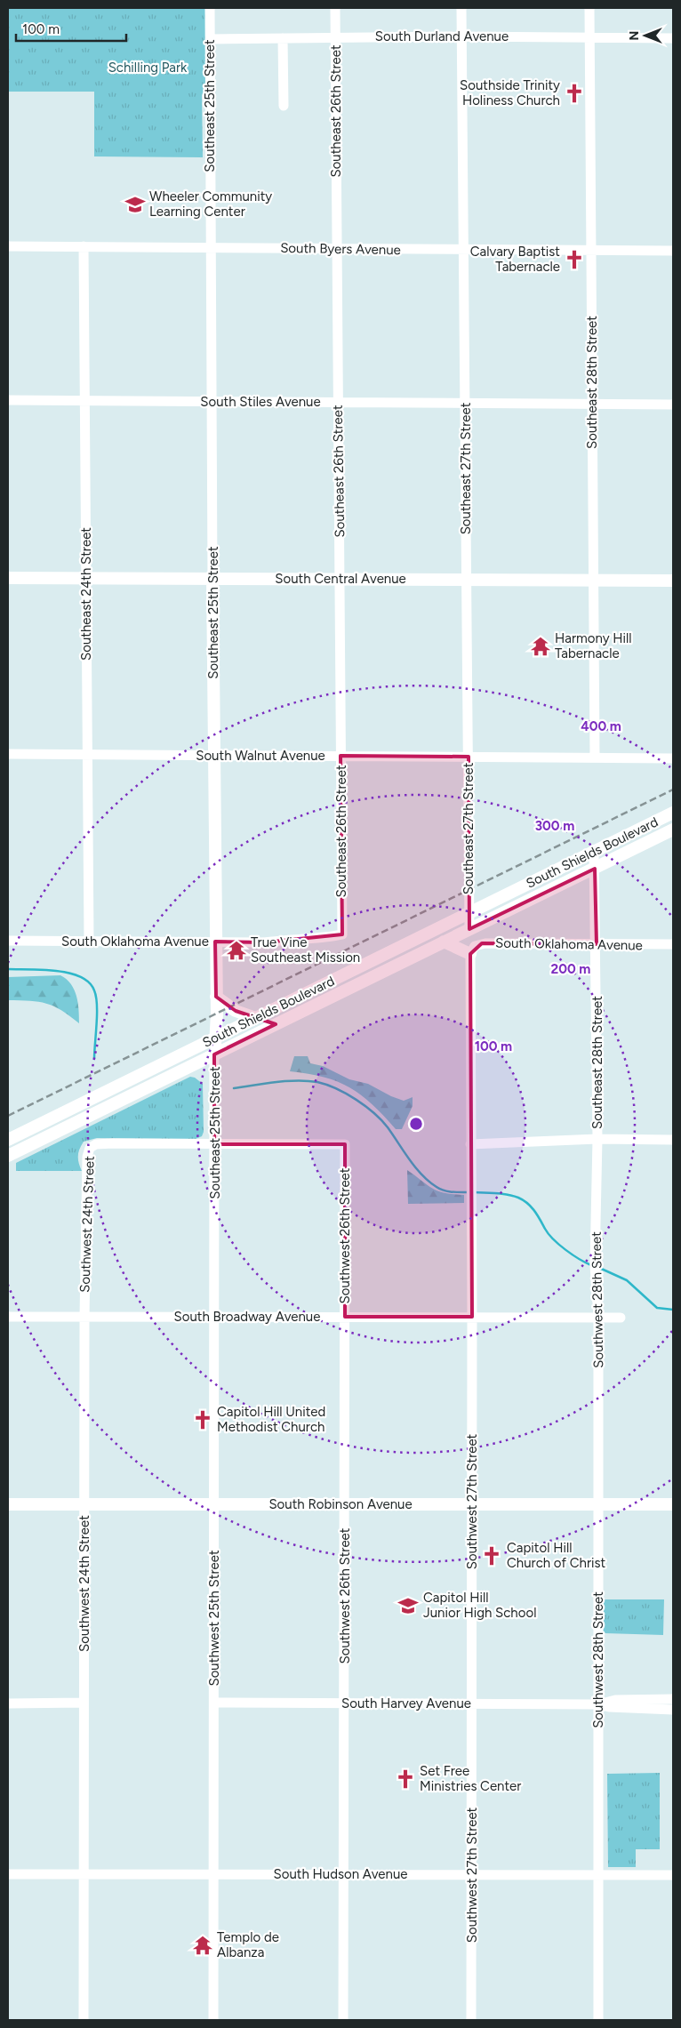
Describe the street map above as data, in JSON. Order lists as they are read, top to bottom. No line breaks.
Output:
{"streets":{"main road":["Southeast 25th Street","South Central Avenue","South Shields Boulevard","South Robinson Avenue"],"street":["South Durland Avenue","Southeast 26th Street","South Byers Avenue","Southeast 28th Street","South Stiles Avenue","Southeast 27th Street","Southeast 24th Street","South Walnut Avenue","South Oklahoma Avenue","Southwest 24th Street","Southwest 26th Street","Southwest 28th Street","South Broadway Avenue","Southwest 27th Street","Southwest 25th Street","South Harvey Avenue","South Hudson Avenue"]},"crossings":[["South Durland Avenue","Southeast 25th Street"],["South Durland Avenue","Southeast 26th Street"],["South Durland Avenue","Southeast 28th Street"],["South Durland Avenue","Southeast 27th Street"],["Southeast 25th Street","South Byers Avenue"],["Southeast 25th Street","South Stiles Avenue"],["Southeast 25th Street","South Central Avenue"],["Southeast 25th Street","South Walnut Avenue"],["Southeast 25th Street","South Shields Boulevard"],["Southeast 25th Street","South Oklahoma Avenue"],["Southeast 25th Street","Southwest 24th Street"],["Southeast 25th Street","Southwest 26th Street"],["Southeast 25th Street","Southwest 25th Street"],["Southeast 26th Street","South Byers Avenue"],["Southeast 26th Street","South Stiles Avenue"],["Southeast 26th Street","South Central Avenue"],["Southeast 26th Street","South Walnut Avenue"],["Southeast 26th Street","South Oklahoma Avenue"],["South Byers Avenue","Southeast 28th Street"],["South Byers Avenue","Southeast 27th Street"],["South Byers Avenue","Southeast 24th Street"],["Southeast 28th Street","South Stiles Avenue"],["Southeast 28th Street","South Central Avenue"],["Southeast 28th Street","South Walnut Avenue"],["Southeast 28th Street","South Shields Boulevard"],["Southeast 28th Street","South Oklahoma Avenue"],["Southeast 28th Street","Southwest 28th Street"],["South Stiles Avenue","Southeast 27th Street"],["South Stiles Avenue","Southeast 24th Street"],["Southeast 27th Street","South Central Avenue"],["Southeast 27th Street","South Walnut Avenue"],["Southeast 27th Street","South Shields Boulevard"],["South Central Avenue","Southeast 24th Street"],["Southeast 24th Street","South Walnut Avenue"],["Southeast 24th Street","South Oklahoma Avenue"],["Southwest 24th Street","Southwest 26th Street"],["Southwest 24th Street","South Broadway Avenue"],["Southwest 24th Street","South Robinson Avenue"],["Southwest 24th Street","South Hudson Avenue"],["Southwest 26th Street","South Broadway Avenue"],["Southwest 26th Street","South Robinson Avenue"],["Southwest 26th Street","South Harvey Avenue"],["Southwest 26th Street","South Hudson Avenue"],["Southwest 28th Street","South Broadway Avenue"],["Southwest 28th Street","South Robinson Avenue"],["Southwest 28th Street","South Harvey Avenue"],["Southwest 28th Street","South Hudson Avenue"],["South Broadway Avenue","Southwest 27th Street"],["South Broadway Avenue","Southwest 25th Street"],["Southwest 27th Street","South Robinson Avenue"],["Southwest 27th Street","South Harvey Avenue"],["Southwest 27th Street","South Hudson Avenue"],["South Robinson Avenue","Southwest 25th Street"],["Southwest 25th Street","South Harvey Avenue"],["Southwest 25th Street","South Hudson Avenue"]],"parks":["Schilling Park"],"places":{"church":["Southside Trinity Holiness Church","Calvary Baptist Tabernacle","Capitol Hill United Methodist Church","Capitol Hill Church of Christ","Set Free Ministries Center"],"school or university":["Wheeler Community Learning Center","Capitol Hill Junior High School"],"temple":["Harmony Hill Tabernacle","True Vine Southeast Mission","Templo de Albanza"]},"scale_bar":"100 m","north":"left","rings":["400 m","300 m","200 m","100 m"]}
